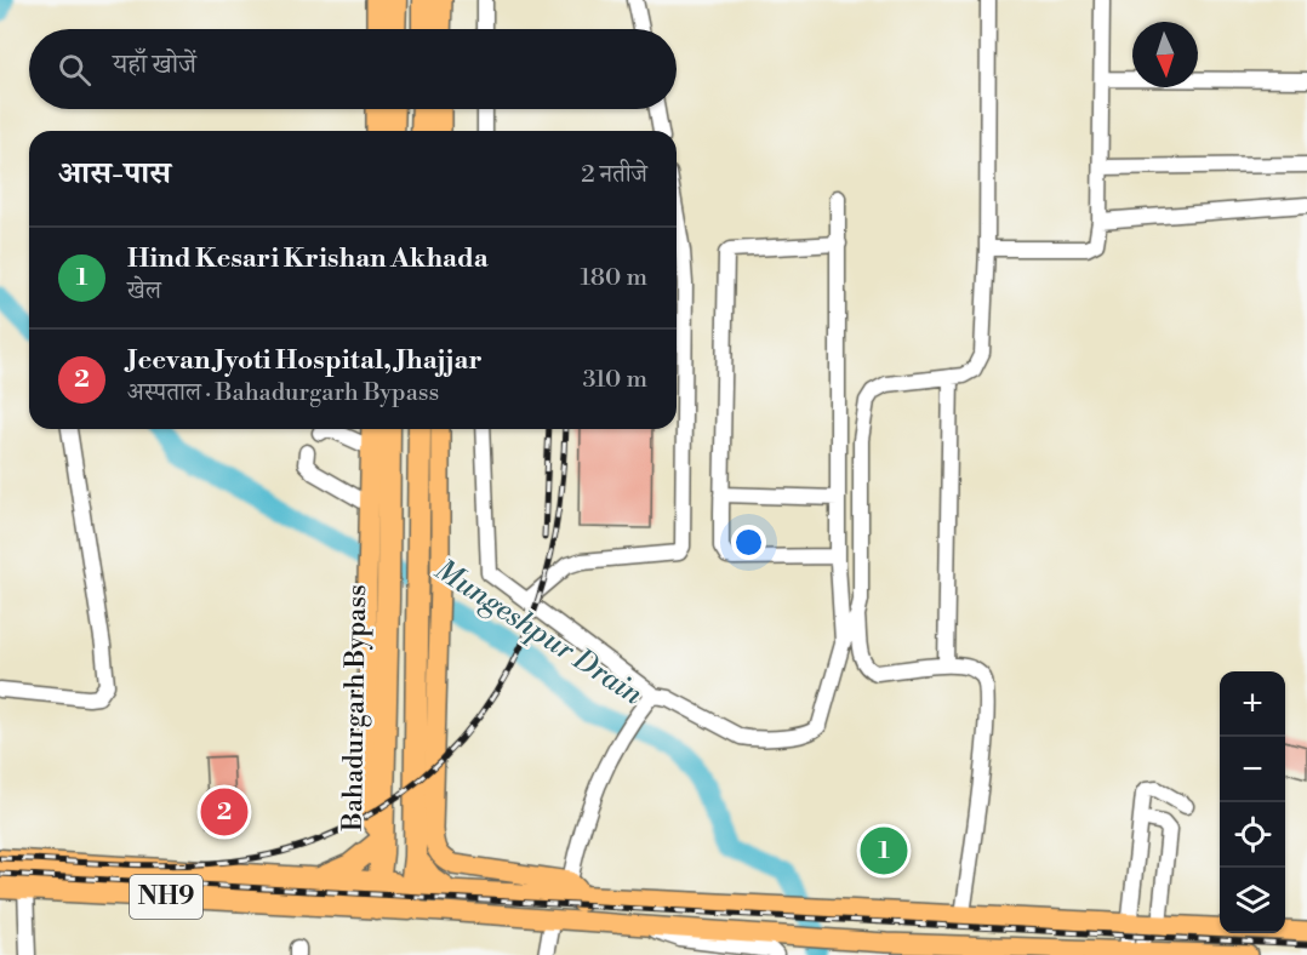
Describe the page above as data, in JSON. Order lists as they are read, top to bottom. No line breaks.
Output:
{"streets":{"highway":["Bahadurgarh Bypass","NH9"]},"crossings":[["Bahadurgarh Bypass","NH9"]],"water":["Mungeshpur Drain"],"north":"bottom","page":{"search":"यहाँ खोजें","heading":["आस-पास","2 नतीजे"],"list":[{"mark":"1","name":"Hind Kesari Krishan Akhada","note":"खेल","value":"180 m"},{"mark":"2","name":"Jeevan Jyoti Hospital, Jhajjar","note":"अस्पताल · Bahadurgarh Bypass","value":"310 m"}],"map_buttons":["+","−"],"pins":["2","1"]}}
